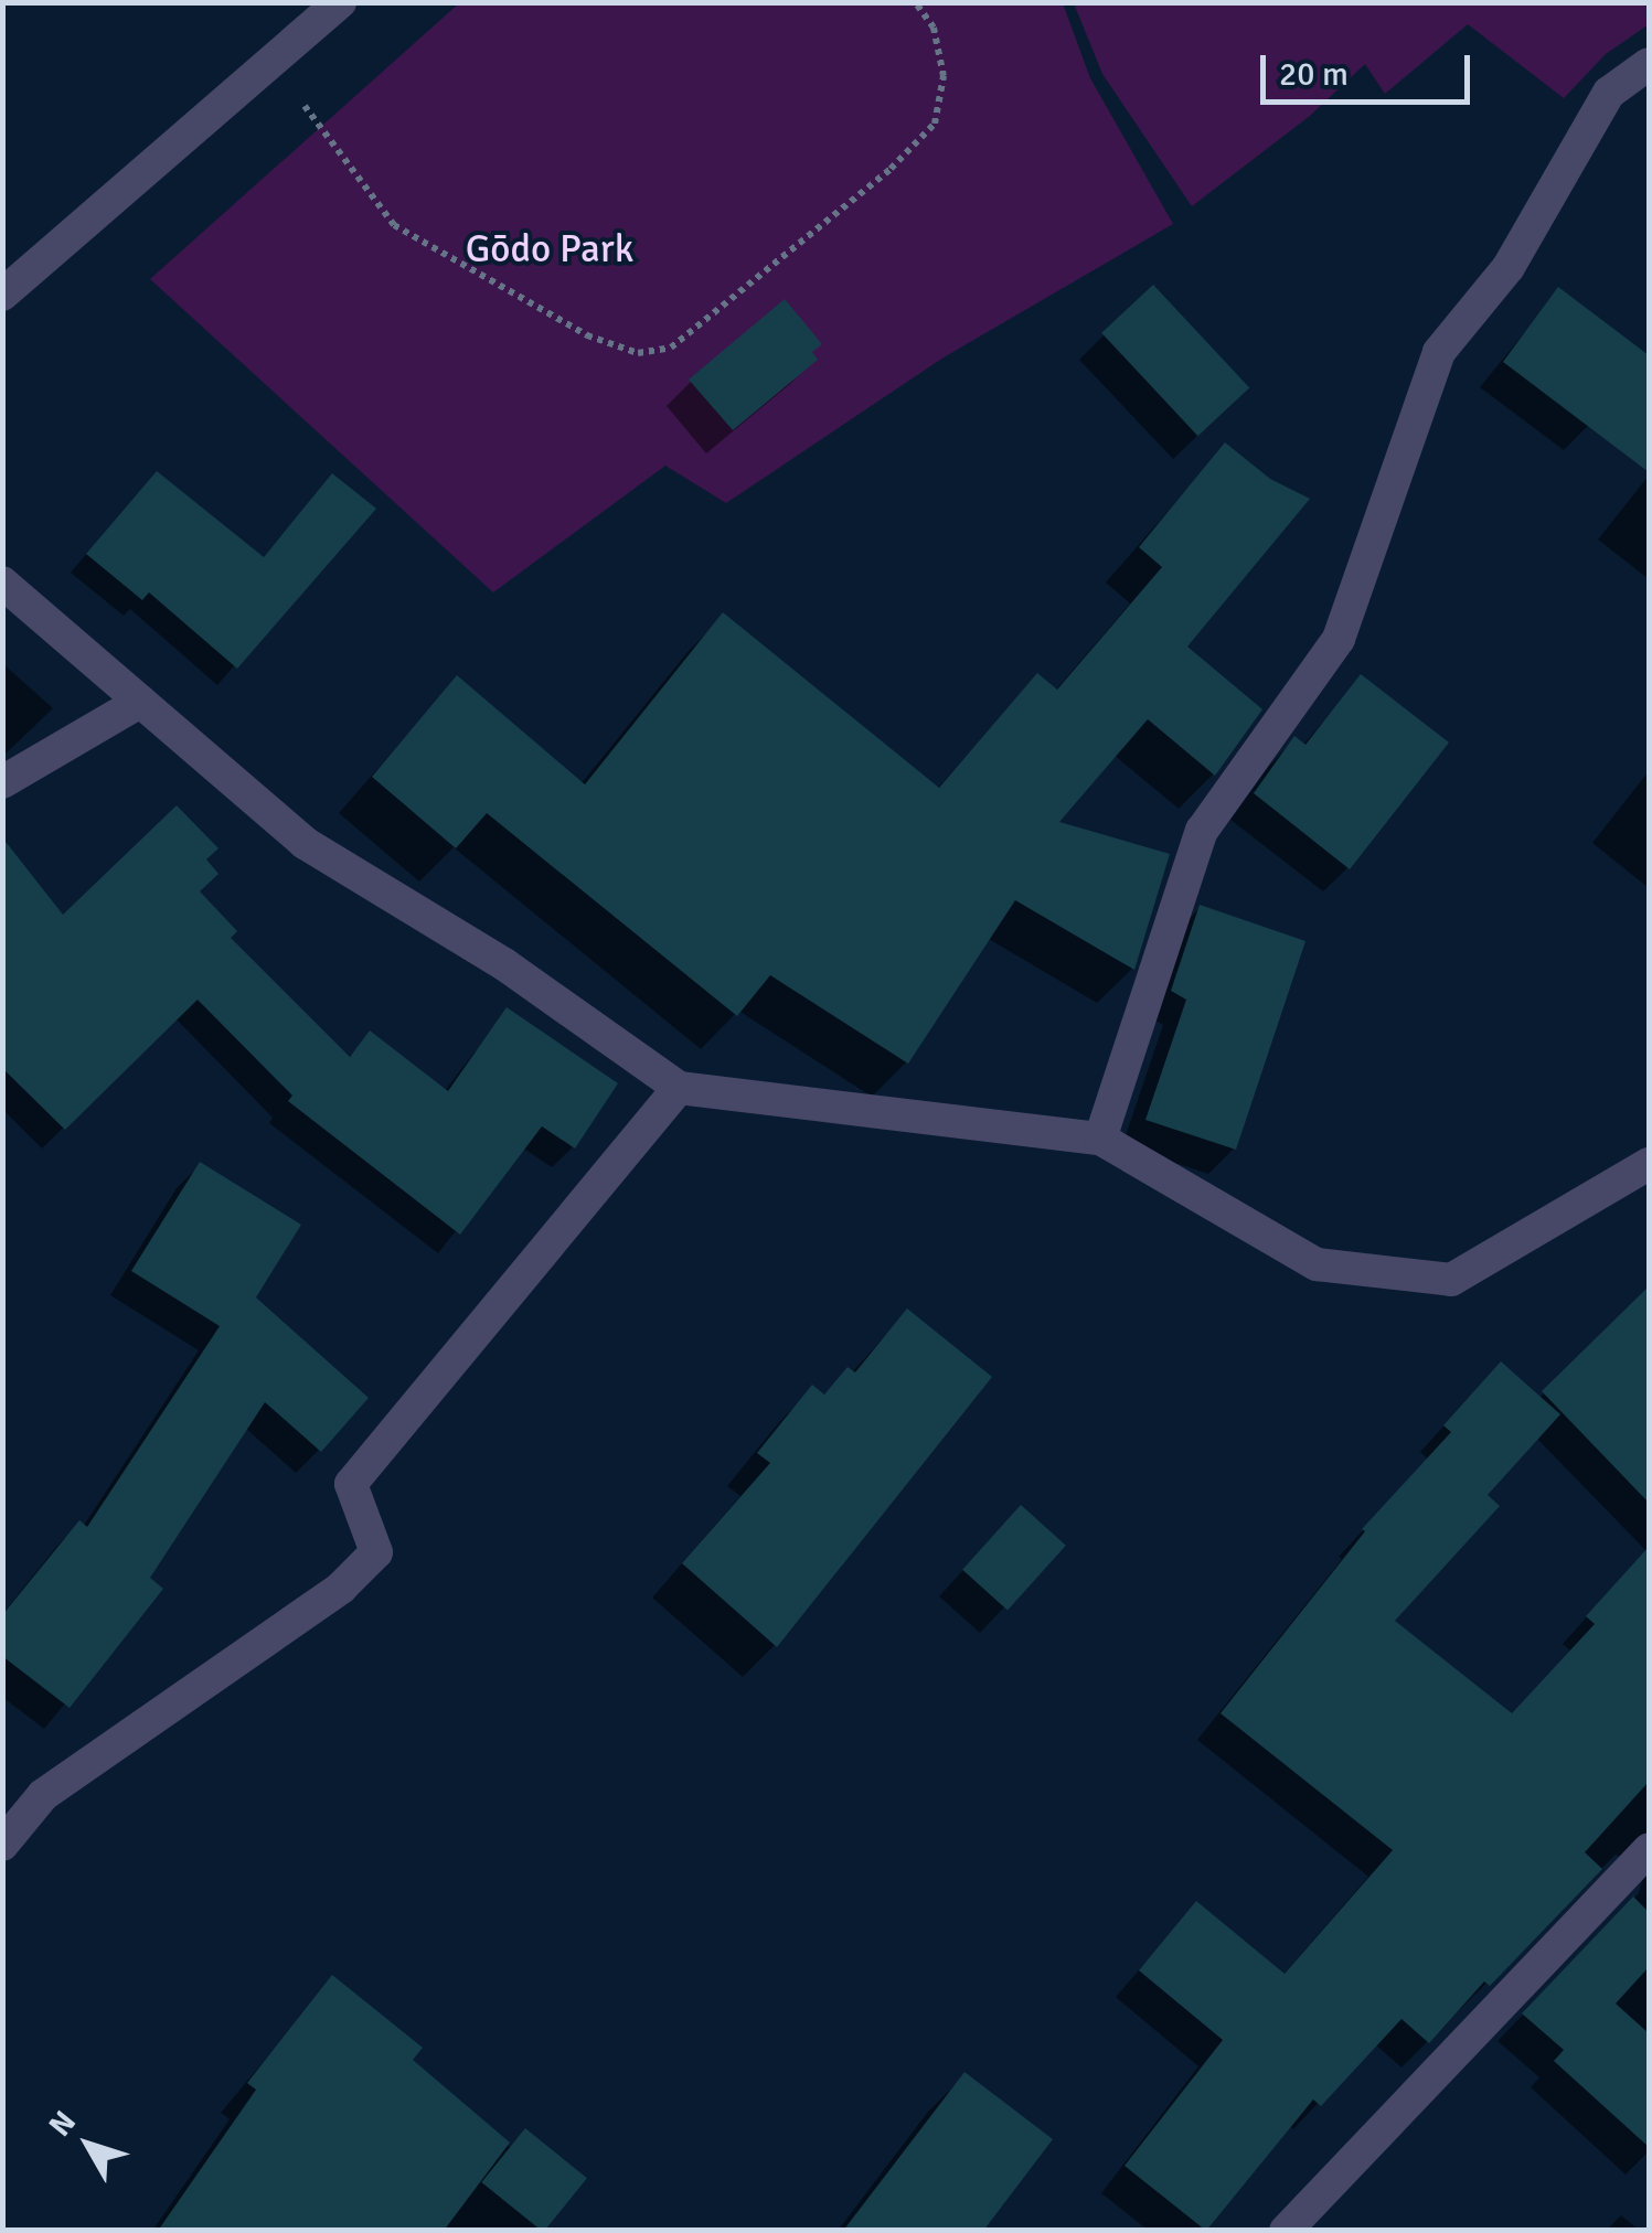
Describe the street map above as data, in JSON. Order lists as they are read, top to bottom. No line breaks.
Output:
{"parks":["Gōdo Park"],"scale_bar":"20 m","north":"top left"}
